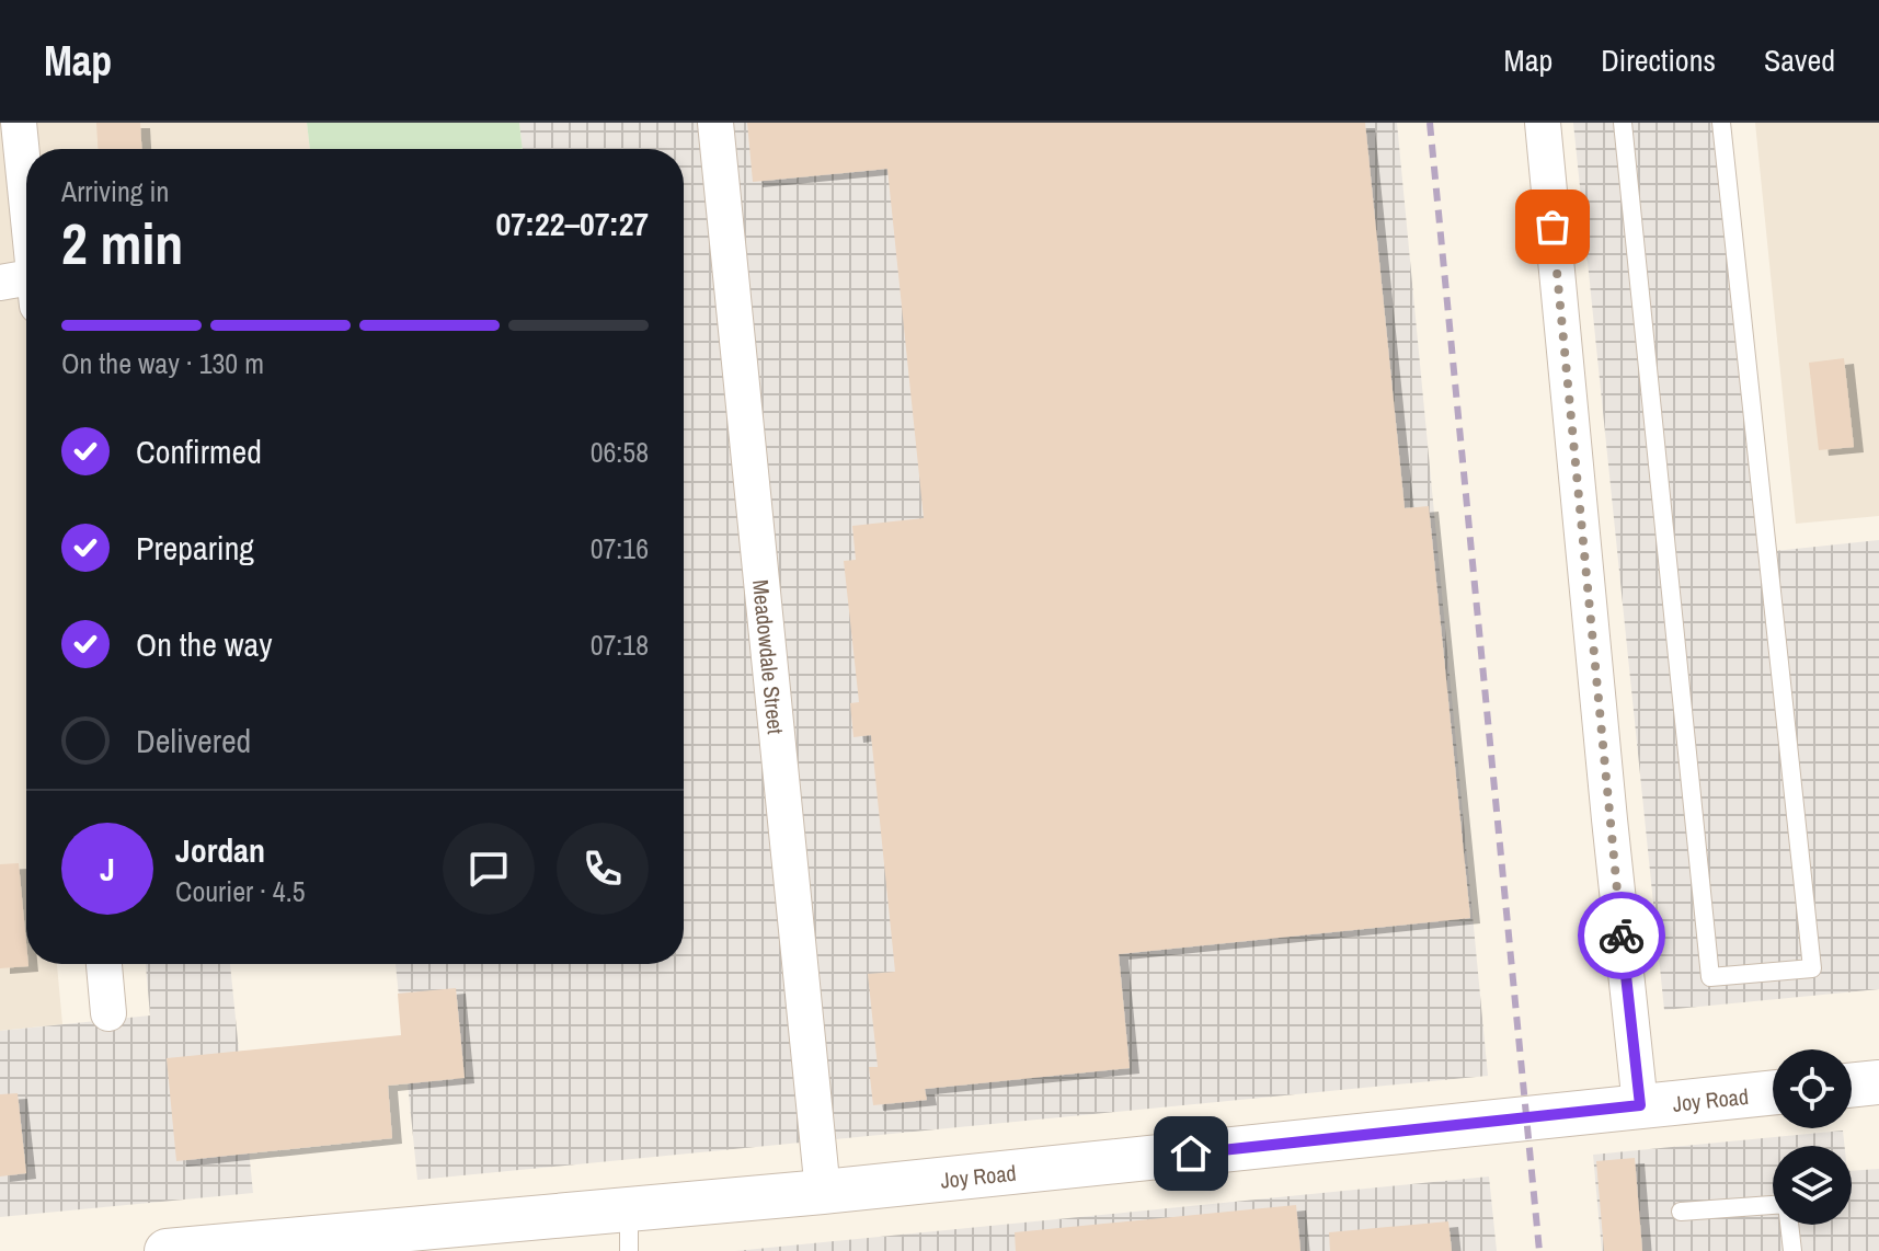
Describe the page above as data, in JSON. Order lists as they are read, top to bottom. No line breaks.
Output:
{"streets":{"street":["Meadowdale Street","Joy Road"]},"crossings":[["Meadowdale Street","Joy Road"]],"page":{"header":"Map","nav":["Map","Directions","Saved"],"heading":["2 min","Arriving in","07:22–07:27"],"panel":["Jordan","Courier · 4.5"],"bar":"On the way · 130 m","list":[["Confirmed","06:58"],["Preparing","07:16"],["On the way","07:18"],"Delivered"],"round":"J"}}
